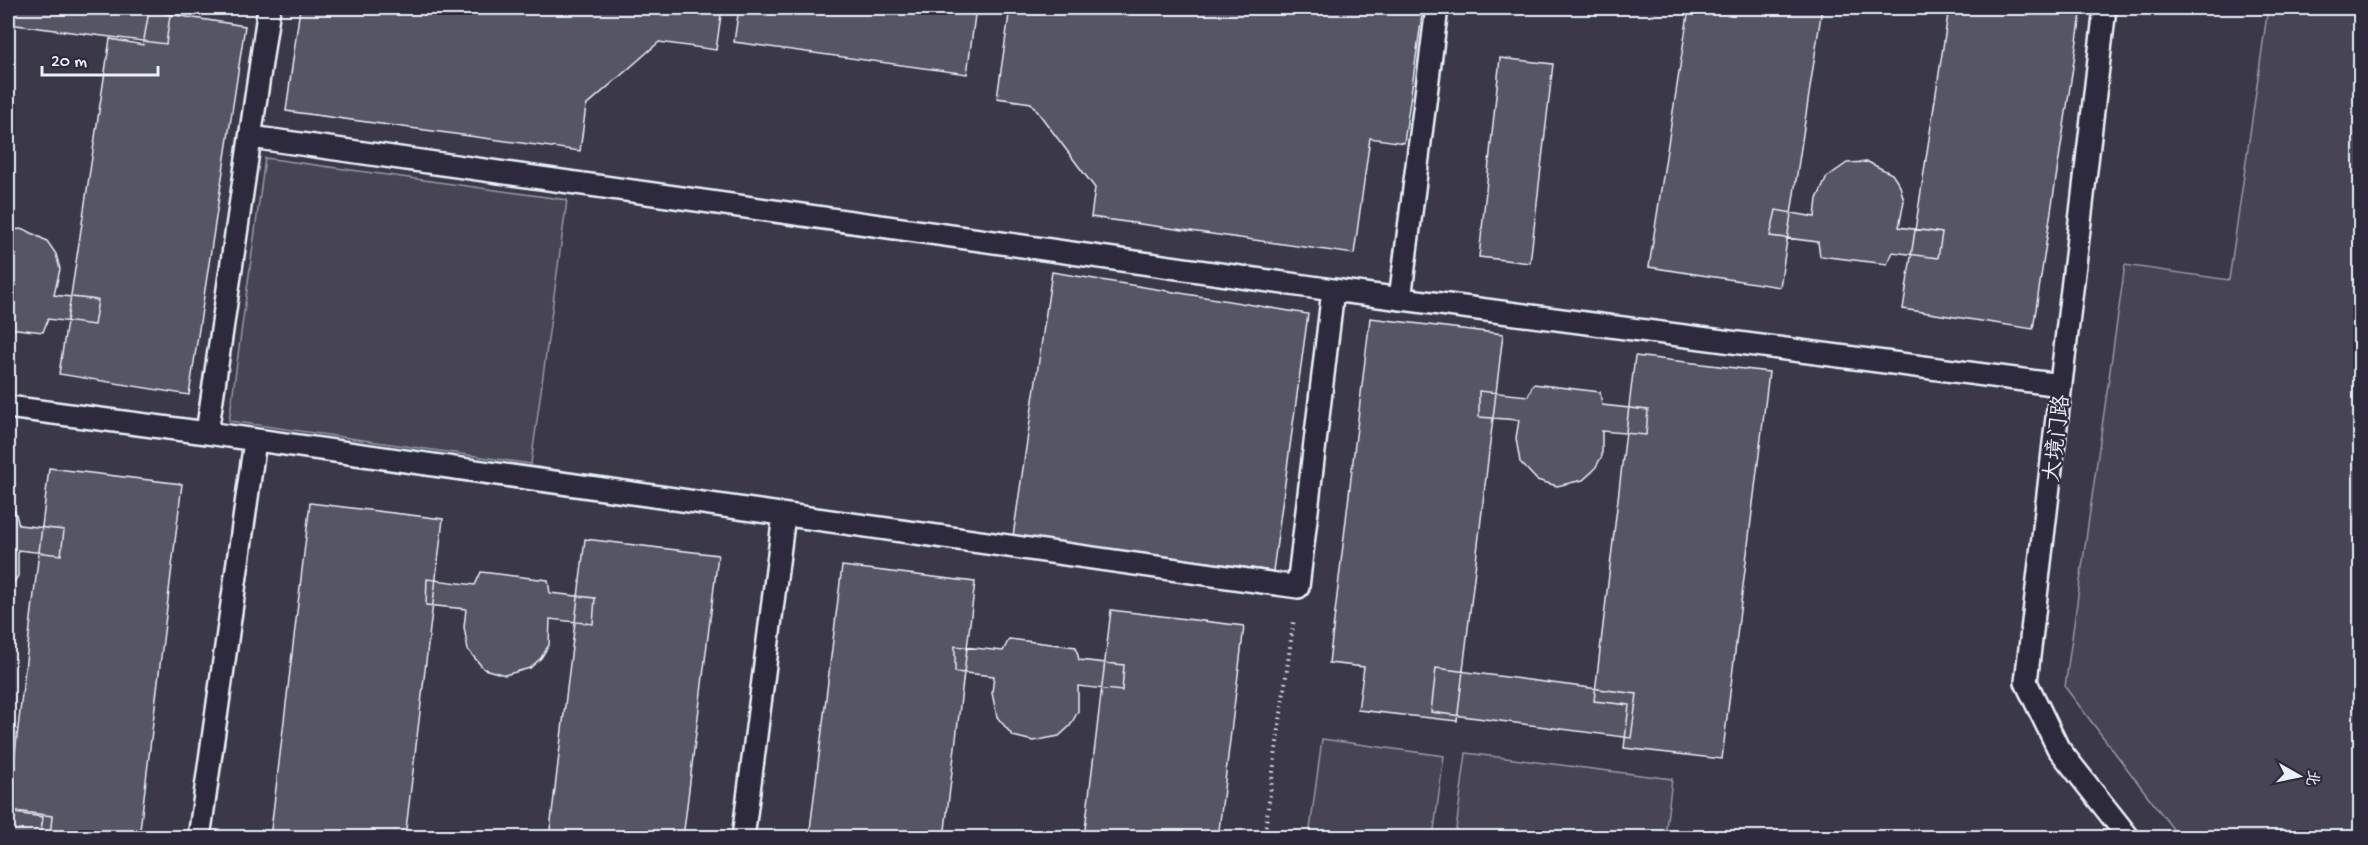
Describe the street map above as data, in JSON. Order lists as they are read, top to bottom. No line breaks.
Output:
{"streets":{"lane":["大境门路"]},"scale_bar":"20 m","north":"right"}
